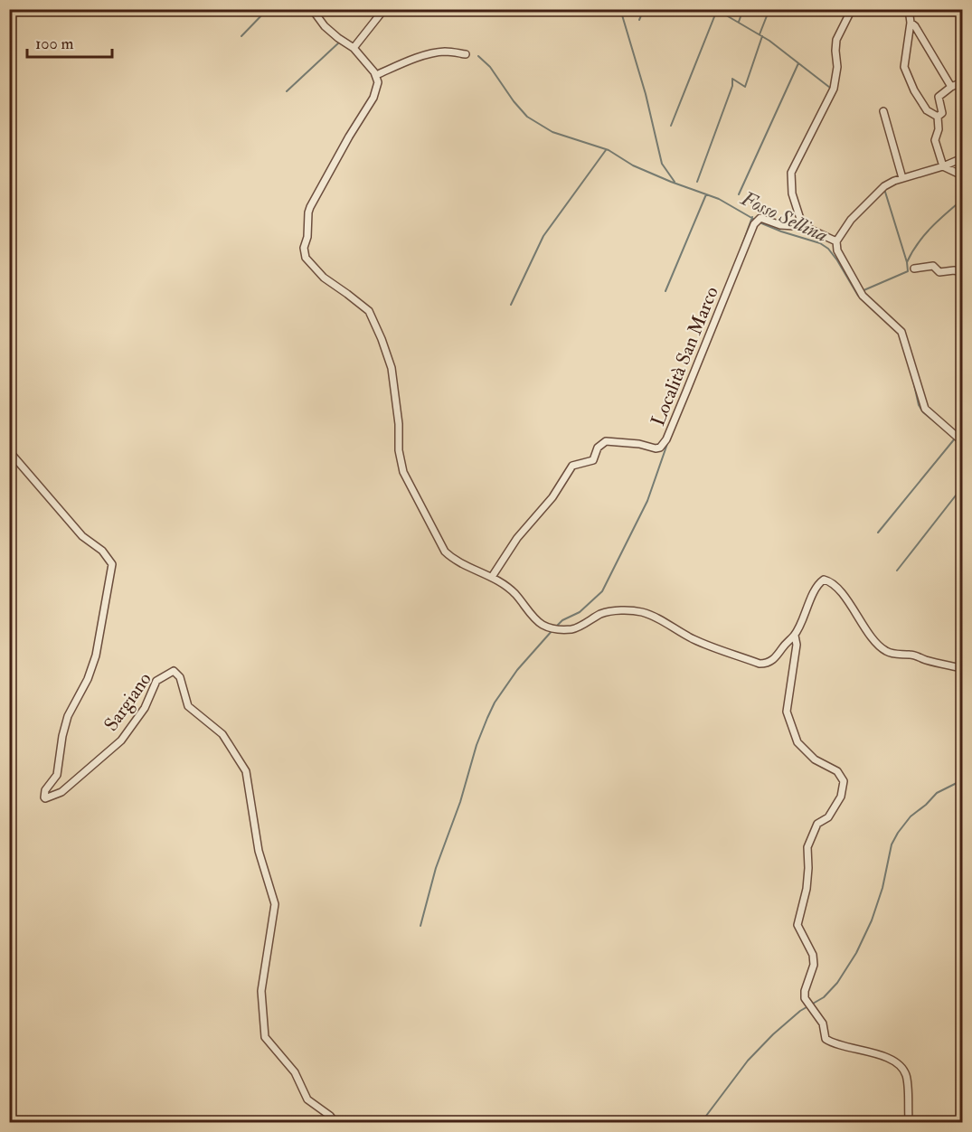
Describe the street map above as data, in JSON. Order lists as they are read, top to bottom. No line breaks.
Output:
{"streets":{"street":["Località San Marco","Sargiano"]},"water":["Fosso Sellina"],"scale_bar":"100 m"}
